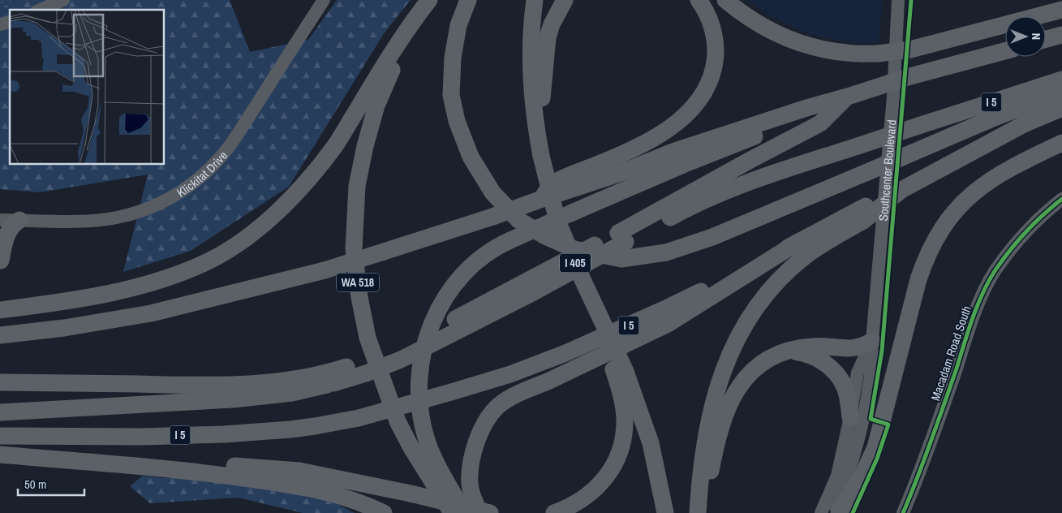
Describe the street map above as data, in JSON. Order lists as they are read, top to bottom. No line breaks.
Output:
{"streets":{"highway":["I 5","I 405","WA 518"],"main road":["Southcenter Boulevard","Klickitat Drive","Macadam Road South"]},"scale_bar":"50 m","north":"right"}
